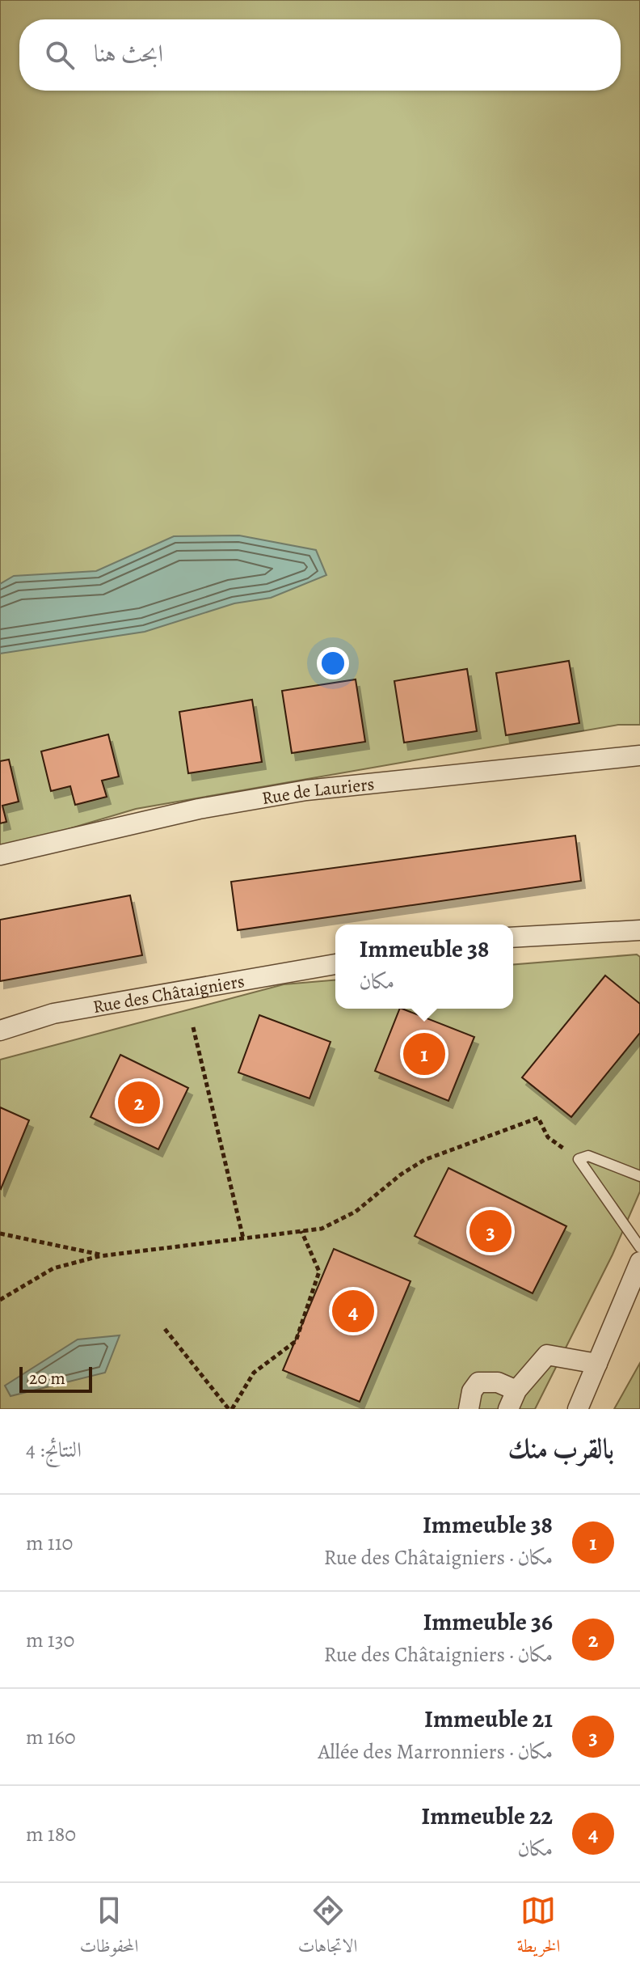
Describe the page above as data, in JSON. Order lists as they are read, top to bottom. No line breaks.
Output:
{"streets":{"street":["Rue de Lauriers","Rue des Châtaigniers"]},"scale_bar":"20 m","page":{"search":"ابحث هنا","popup":["Immeuble 38","مكان"],"pins":["1","2","3","4"],"scale":"20 m","heading":["بالقرب منك","النتائج: 4"],"list":[{"mark":"1","name":"Immeuble 38","note":"مكان · Rue des Châtaigniers","value":"110 m"},{"mark":"2","name":"Immeuble 36","note":"مكان · Rue des Châtaigniers","value":"130 m"},{"mark":"3","name":"Immeuble 21","note":"مكان · Allée des Marronniers","value":"160 m"},{"mark":"4","name":"Immeuble 22","note":"مكان","value":"180 m"}],"nav":["الخريطة","الاتجاهات","المحفوظات"]}}
